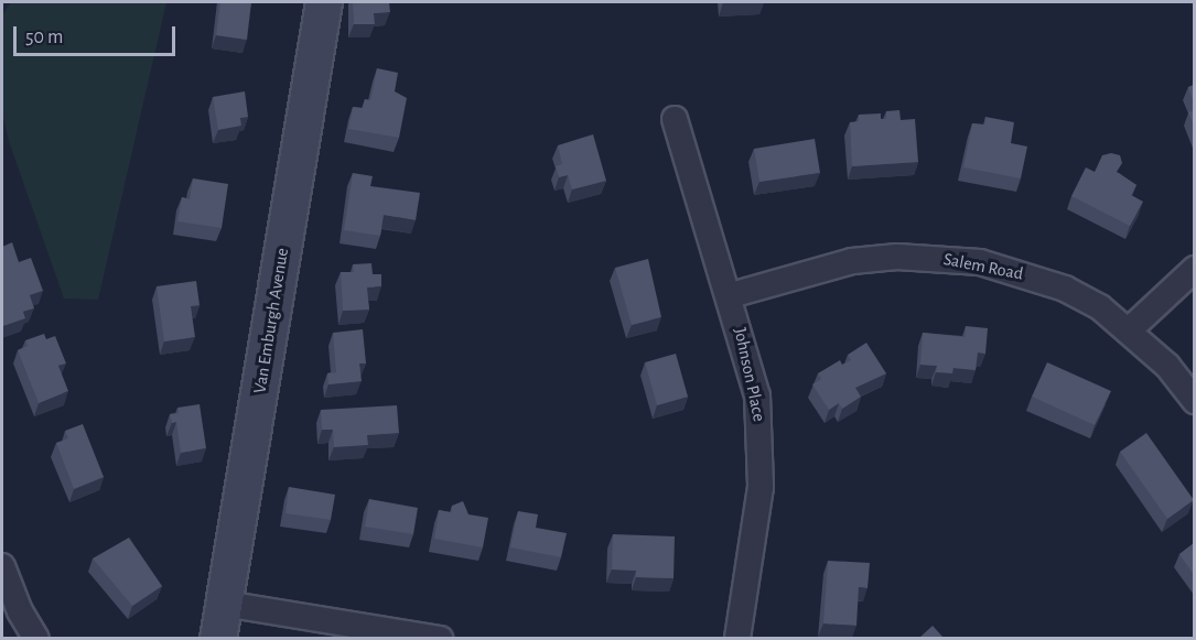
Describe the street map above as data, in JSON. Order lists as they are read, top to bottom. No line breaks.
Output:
{"streets":{"main road":["Van Emburgh Avenue"],"street":["Salem Road","Johnson Place"]},"crossings":[["Salem Road","Johnson Place"]],"scale_bar":"50 m"}
